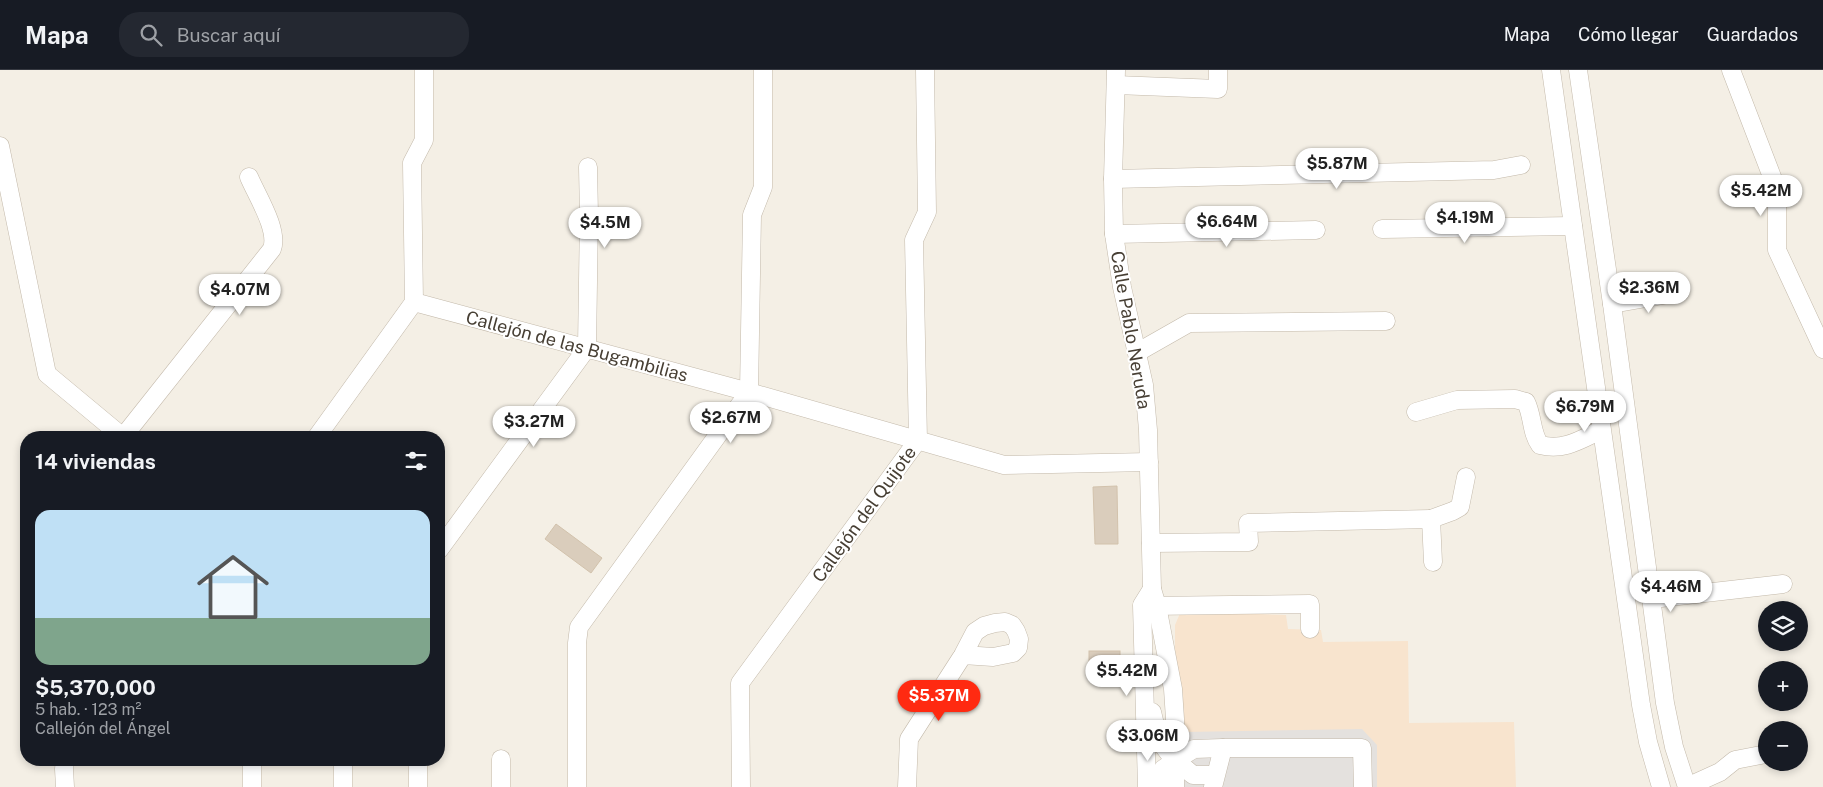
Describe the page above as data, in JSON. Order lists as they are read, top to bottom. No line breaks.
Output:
{"streets":{"street":["Calle Pablo Neruda","Callejón de las Bugambilias","Callejón del Quijote"]},"crossings":[["Calle Pablo Neruda","Callejón de las Bugambilias"],["Callejón de las Bugambilias","Callejón del Quijote"]],"page":{"header":"Mapa","search":"Buscar aquí","nav":["Mapa","Cómo llegar","Guardados"],"price":["$5.87M","$5.42M","$4.19M","$6.64M","$4.5M","$2.36M","$4.07M","$6.79M","$2.67M","$3.27M","$4.46M","$5.42M","$5.37M","$3.06M"],"heading":"14 viviendas","list":[{"name":"$5,370,000","note":"5 hab. · 123 m² · Callejón del Ángel"}],"map_buttons":["+","−"]}}
